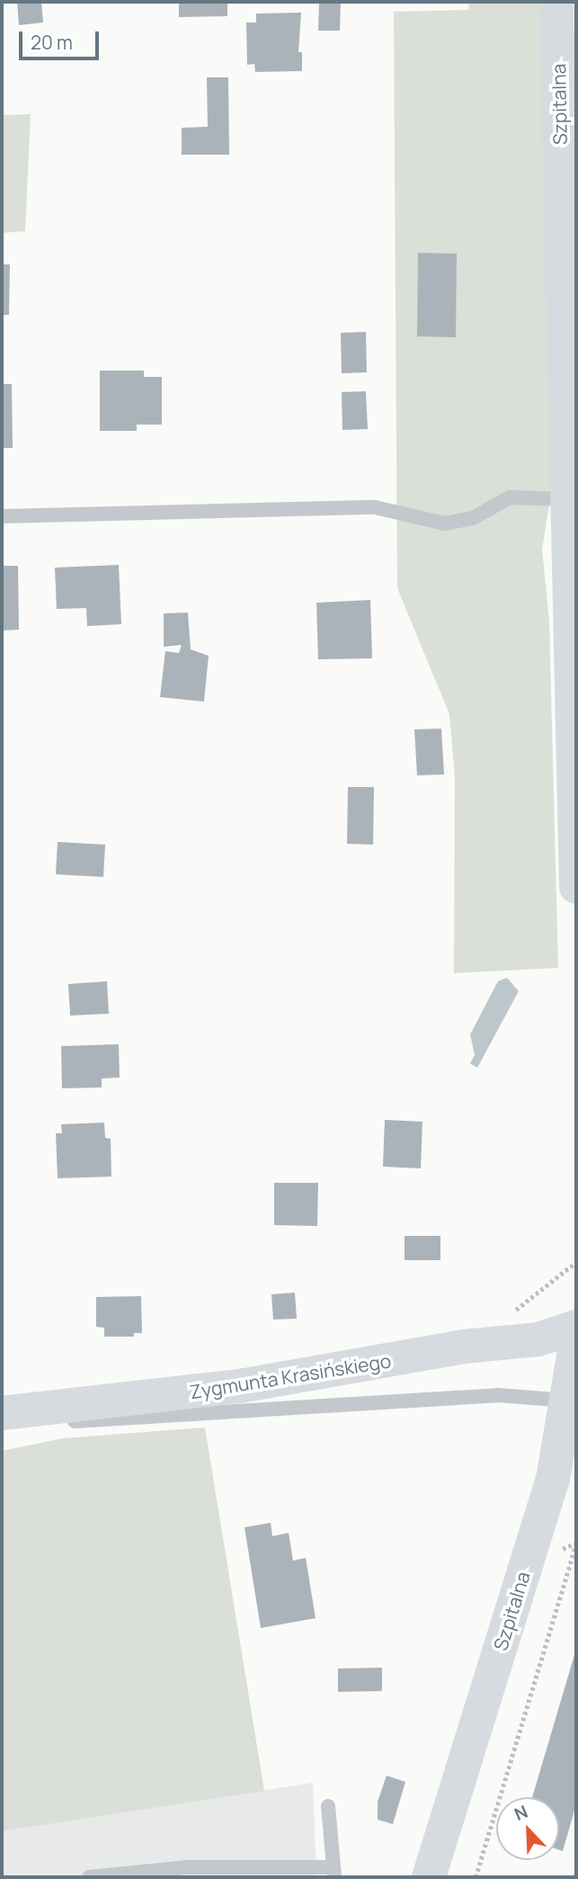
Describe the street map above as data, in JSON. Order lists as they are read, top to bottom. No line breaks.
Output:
{"streets":{"street":["Szpitalna","Zygmunta Krasińskiego"]},"scale_bar":"20 m","north":"top left"}
